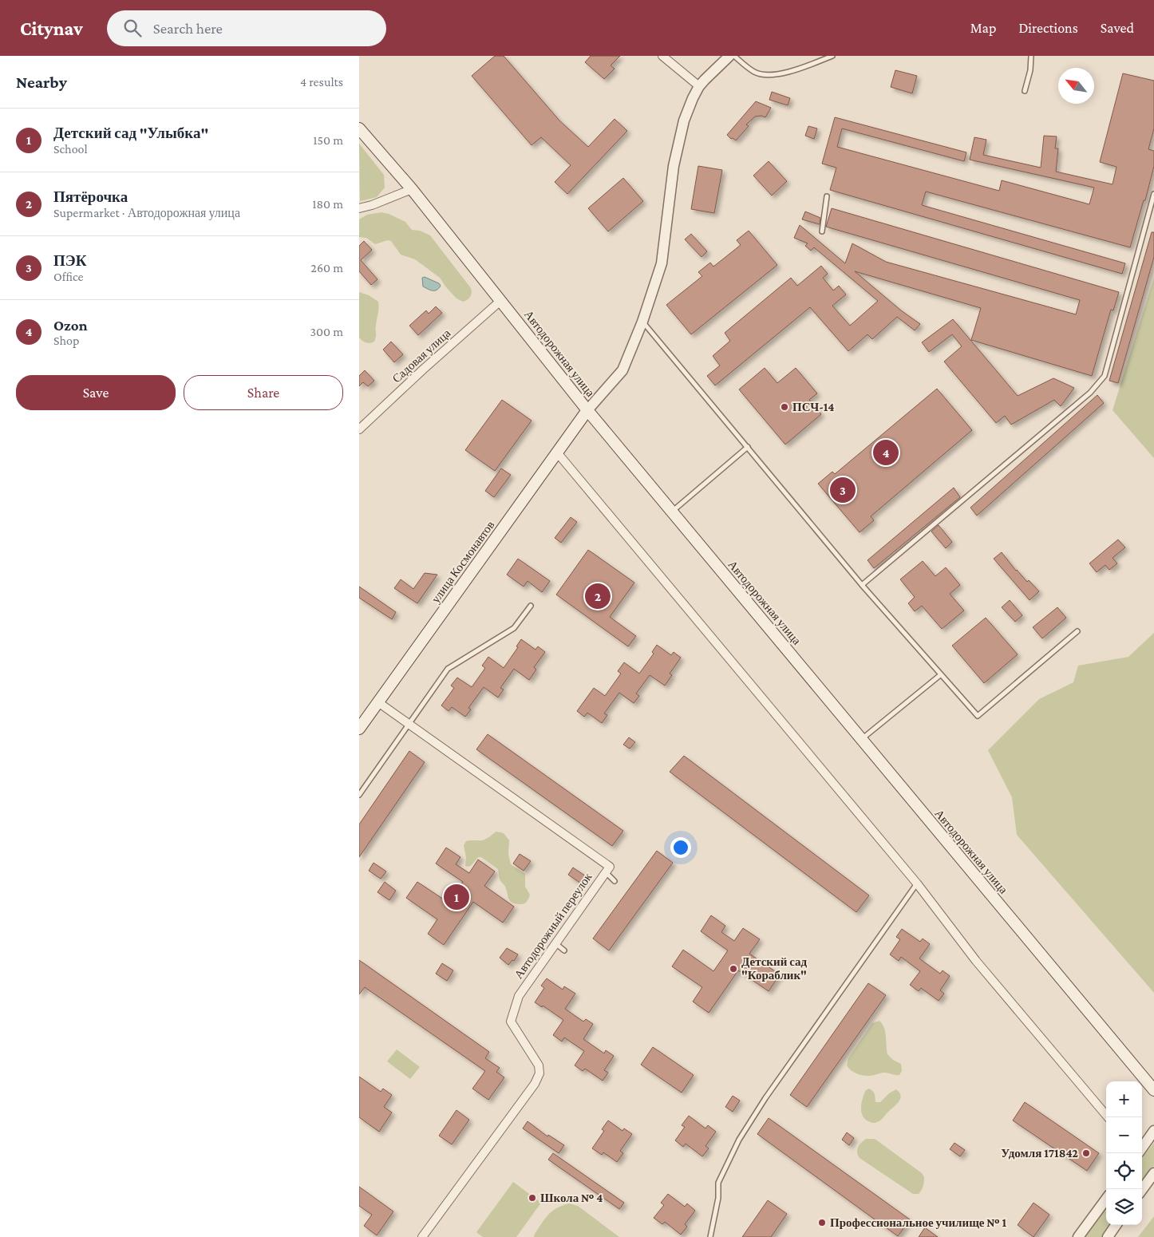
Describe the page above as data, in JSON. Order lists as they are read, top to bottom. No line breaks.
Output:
{"streets":{"main road":["Автодорожная улица","улица Космонавтов"],"street":["Садовая улица","Автодорожный переулок"]},"crossings":[["Автодорожная улица","Садовая улица"],["Автодорожная улица","улица Космонавтов"],["улица Космонавтов","Автодорожный переулок"]],"places":["ПСЧ-14","Детский сад \"Кораблик\"","Удомля 171842","Школа № 4","Профессиональное училище № 1"],"north":"top left","page":{"header":"Citynav","search":"Search here","nav":["Map","Directions","Saved"],"heading":["Nearby","4 results"],"list":[{"mark":"1","name":"Детский сад \"Улыбка\"","note":"School","value":"150 m"},{"mark":"2","name":"Пятёрочка","note":"Supermarket · Автодорожная улица","value":"180 m"},{"mark":"3","name":"ПЭК","note":"Office","value":"260 m"},{"mark":"4","name":"Ozon","note":"Shop","value":"300 m"}],"buttons":["Save","Share"],"pins":["4","3","2","1"],"map_buttons":["+","−"]}}
